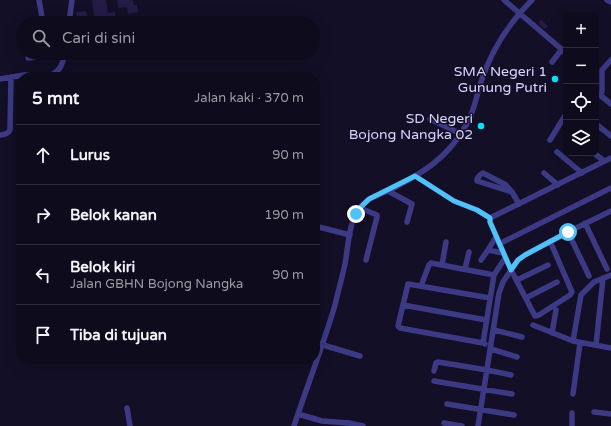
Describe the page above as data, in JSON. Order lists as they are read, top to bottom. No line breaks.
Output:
{"places":["SMA Negeri 1 Gunung Putri","SD Negeri Bojong Nangka 02"],"page":{"map_buttons":["+","−"],"search":"Cari di sini","heading":["5 mnt","Jalan kaki · 370 m"],"list":[["Lurus","90 m"],["Belok kanan","190 m"],["Belok kiri","Jalan GBHN Bojong Nangka","90 m"],"Tiba di tujuan"]}}
